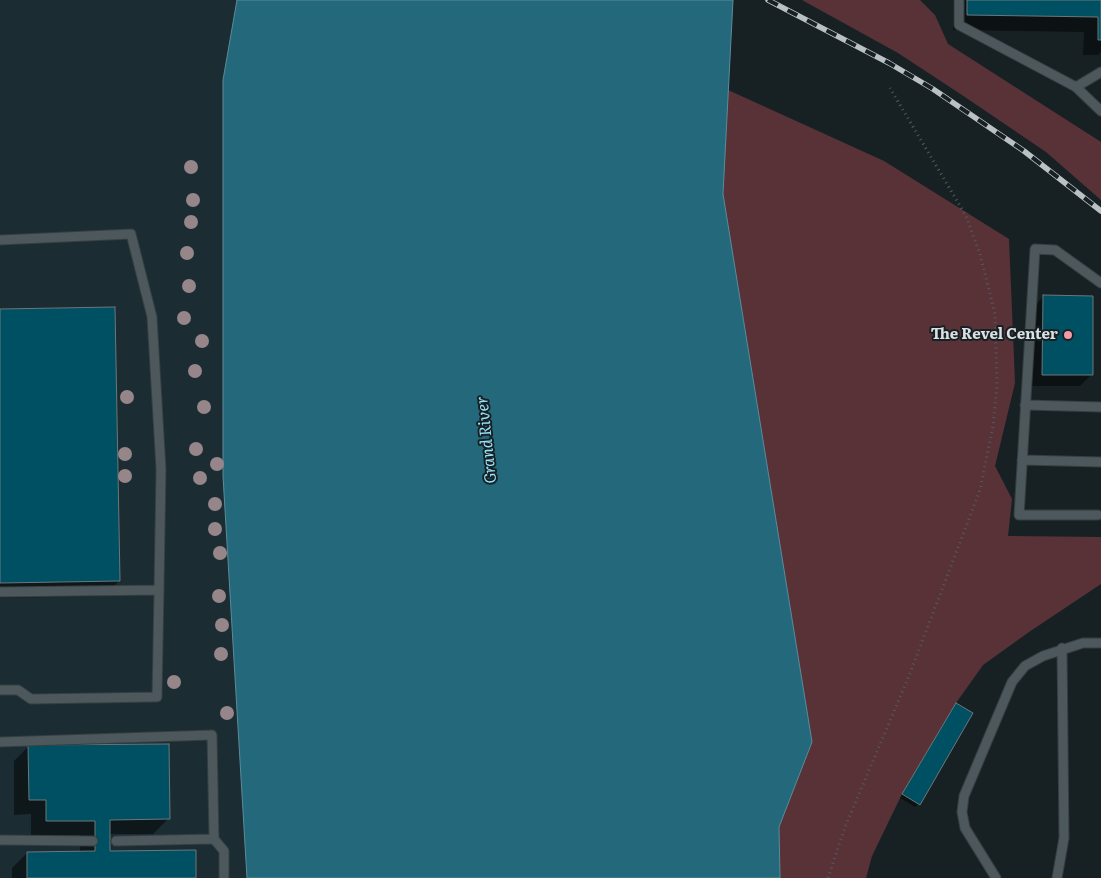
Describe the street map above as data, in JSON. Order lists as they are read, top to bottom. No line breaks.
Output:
{"water":["Grand River"],"places":["The Revel Center"]}
